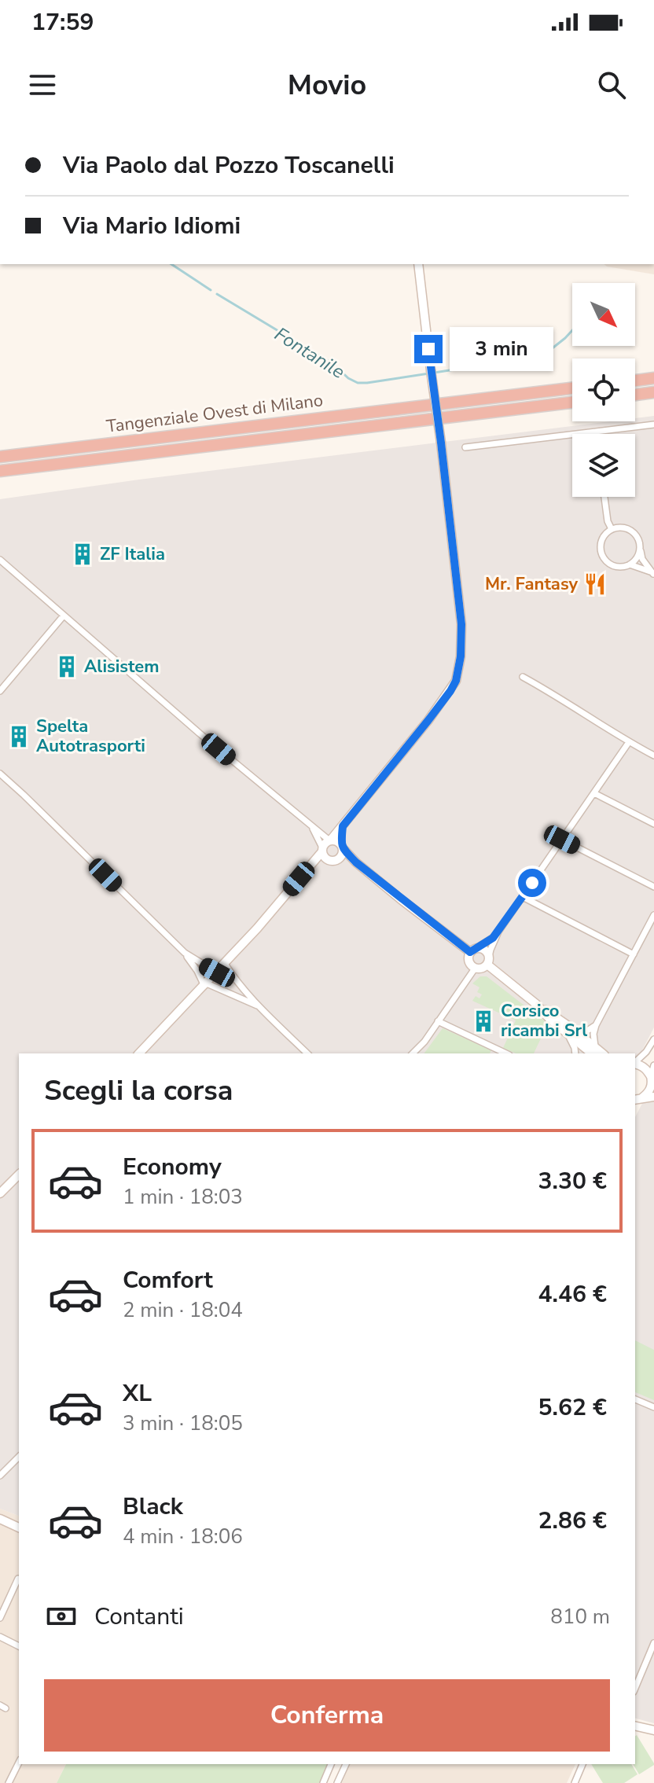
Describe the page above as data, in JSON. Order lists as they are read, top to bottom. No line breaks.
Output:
{"streets":{"highway":["Tangenziale Ovest di Milano"]},"water":["Fontanile"],"places":{"building":["ZF Italia","Alisistem","Spelta Autotrasporti","Corsico ricambi Srl"],"restaurant":["Mr. Fantasy"]},"north":"bottom right","page":{"status":"17:59","header":"Movio","banner":["Via Paolo dal Pozzo Toscanelli","Via Mario Idiomi"],"bubble":"3 min","heading":"Scegli la corsa","list":[{"name":"Economy","note":"1 min · 18:03","value":"3.30 €"},{"name":"Comfort","note":"2 min · 18:04","value":"4.46 €"},{"name":"XL","note":"3 min · 18:05","value":"5.62 €"},{"name":"Black","note":"4 min · 18:06","value":"2.86 €"}],"pay":["Contanti","810 m"],"buttons":"Conferma"}}
